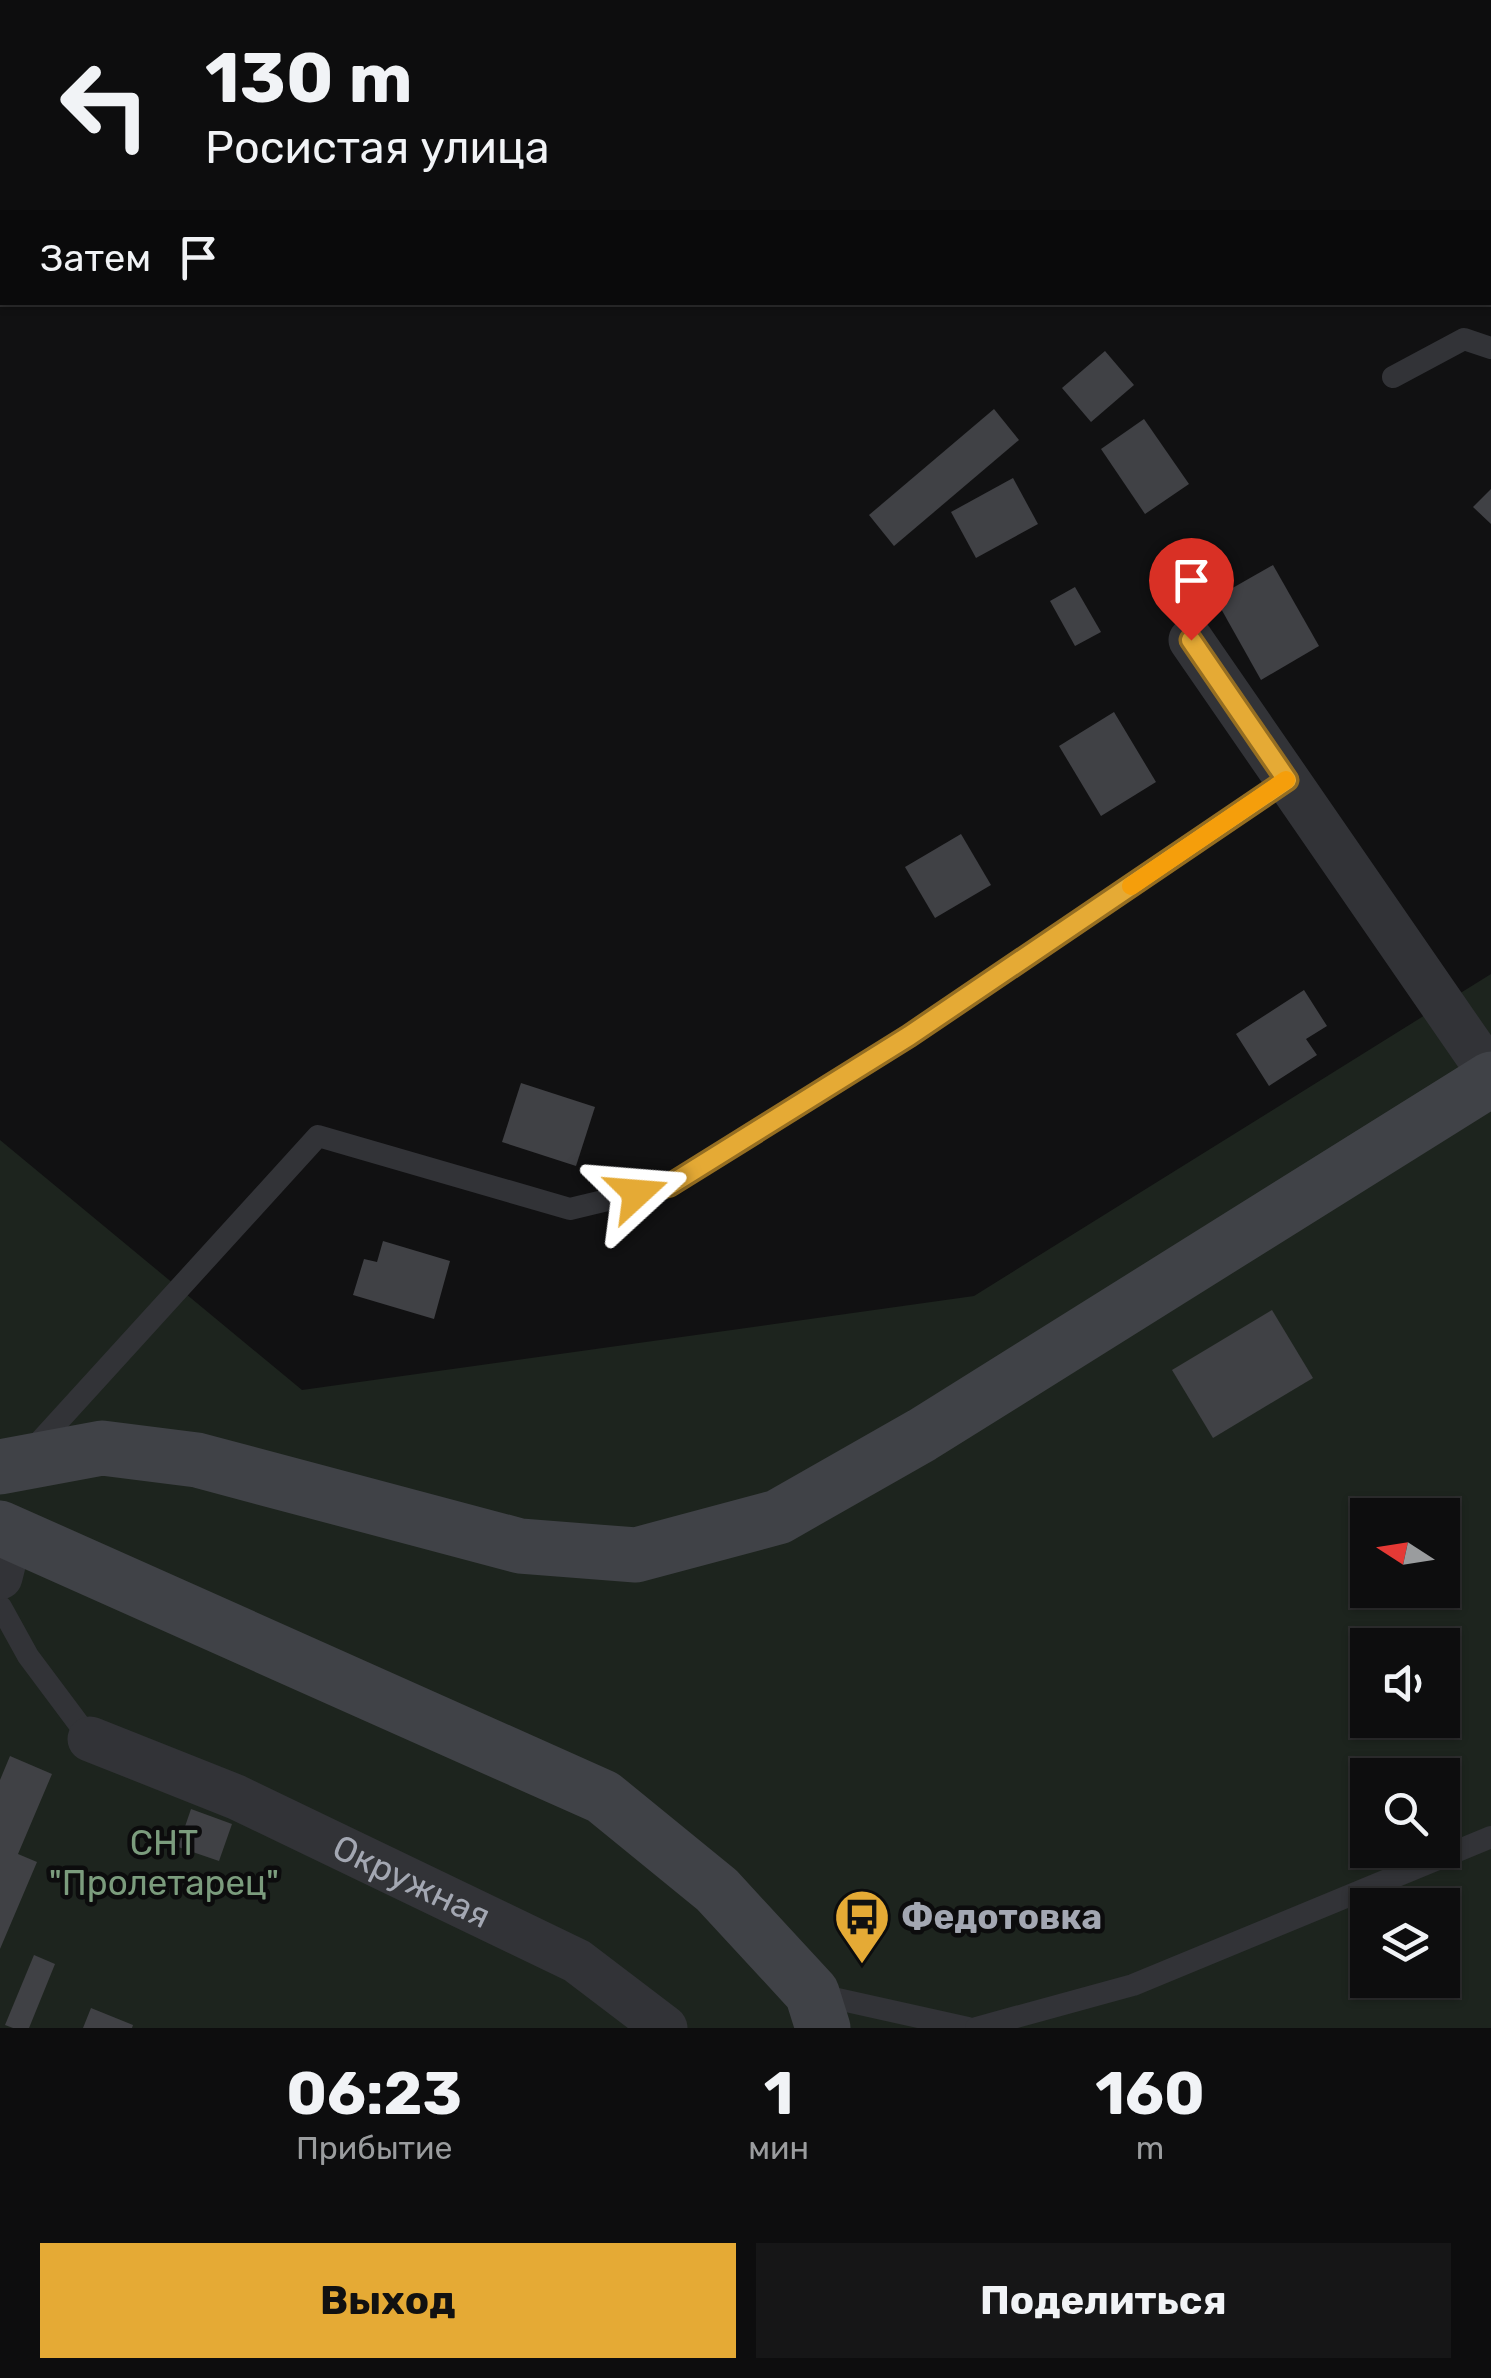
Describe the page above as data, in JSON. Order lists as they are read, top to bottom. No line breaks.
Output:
{"streets":{"street":["Окружная"]},"parks":["СНТ \"Пролетарец\""],"places":{"bus stop":["Федотовка"]},"north":"left","page":{"turn":["130 m","Росистая улица"],"then":"Затем","eta":["06:23","Прибытие","1","мин","160","m"],"buttons":["Выход","Поделиться"]}}
